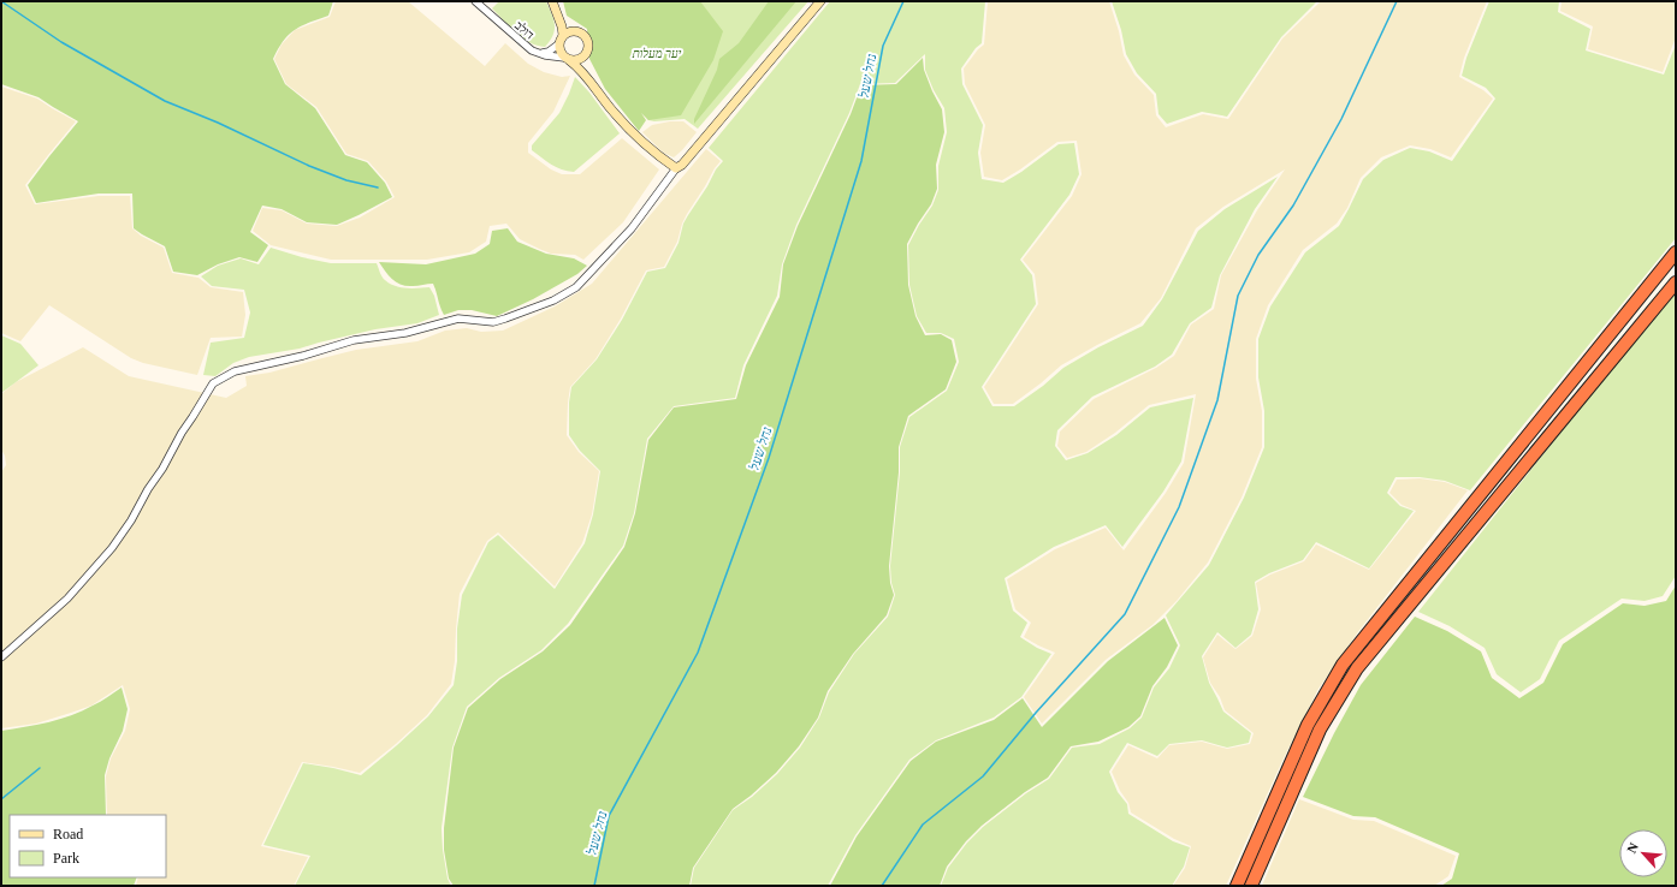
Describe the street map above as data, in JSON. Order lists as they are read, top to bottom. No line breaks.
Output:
{"streets":{"street":["דולב"]},"water":["נחל שעל"],"parks":["יער מעלות"],"legend":["Road","Park"],"north":"top left"}
